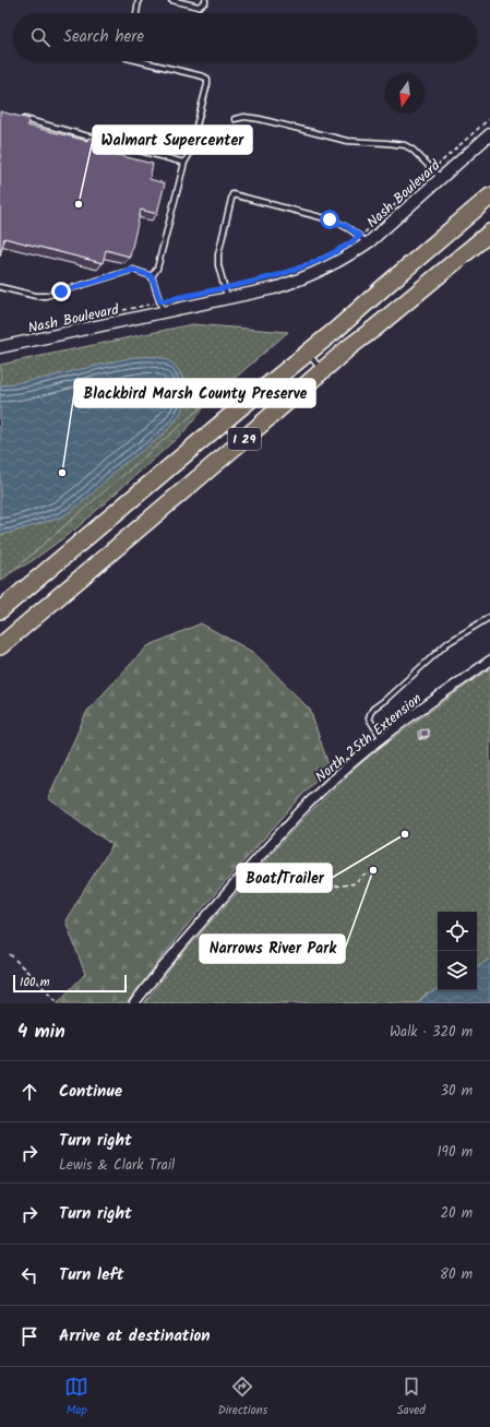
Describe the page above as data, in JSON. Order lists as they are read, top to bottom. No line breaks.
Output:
{"streets":{"highway":["I 29"],"street":["Nash Boulevard","North 25th Extension"]},"places":["Walmart Supercenter","Blackbird Marsh County Preserve","Boat/Trailer","Narrows River Park"],"scale_bar":"100 m","north":"bottom","page":{"search":"Search here","scale":"100 m","heading":["4 min","Walk · 320 m"],"list":[["Continue","30 m"],["Turn right","Lewis & Clark Trail","190 m"],["Turn right","20 m"],["Turn left","80 m"],"Arrive at destination"],"nav":["Map","Directions","Saved"]}}
